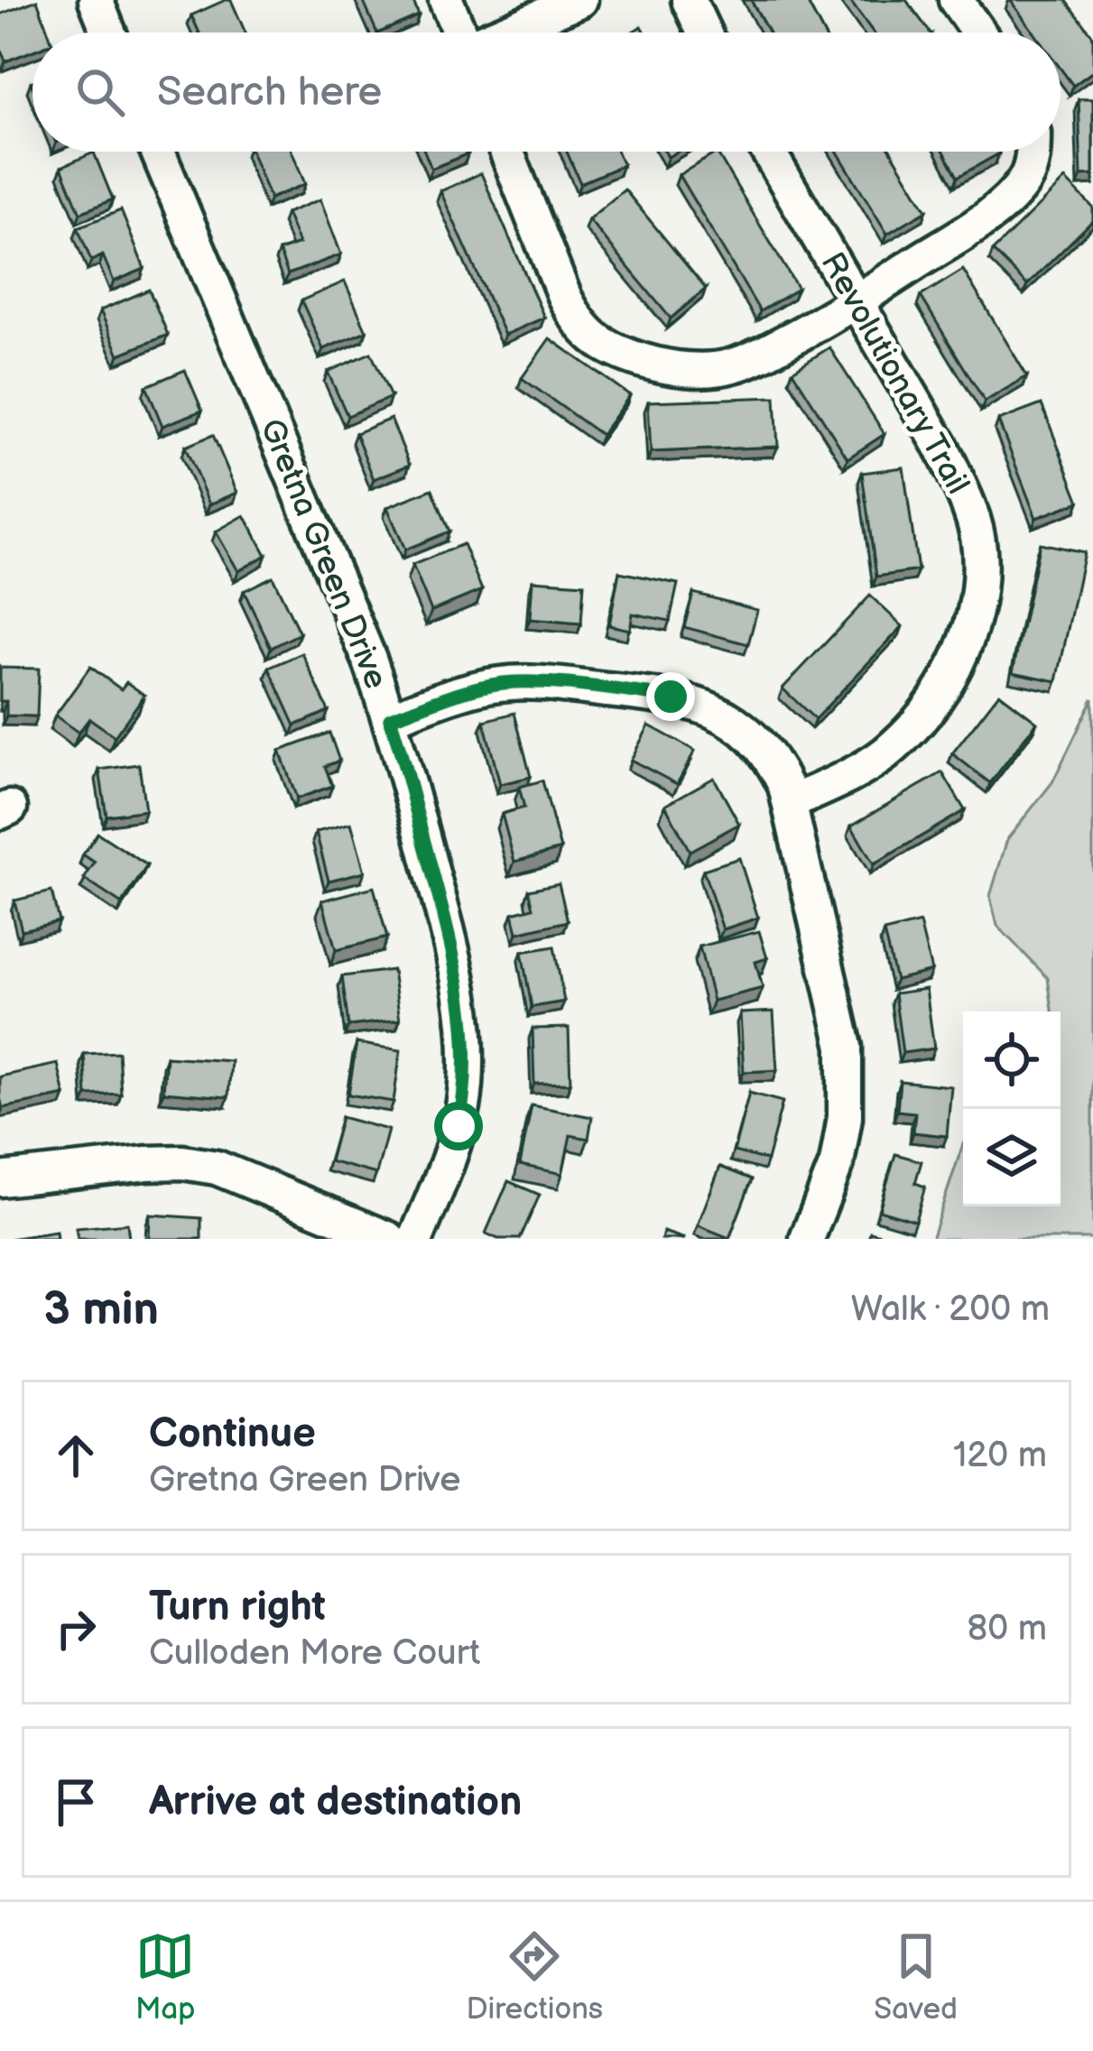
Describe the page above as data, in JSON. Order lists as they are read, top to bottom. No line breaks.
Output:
{"streets":{"street":["Revolutionary Trail","Gretna Green Drive"]},"page":{"search":"Search here","heading":["3 min","Walk · 200 m"],"list":[["Continue","Gretna Green Drive","120 m"],["Turn right","Culloden More Court","80 m"],"Arrive at destination"],"nav":["Map","Directions","Saved"]}}
